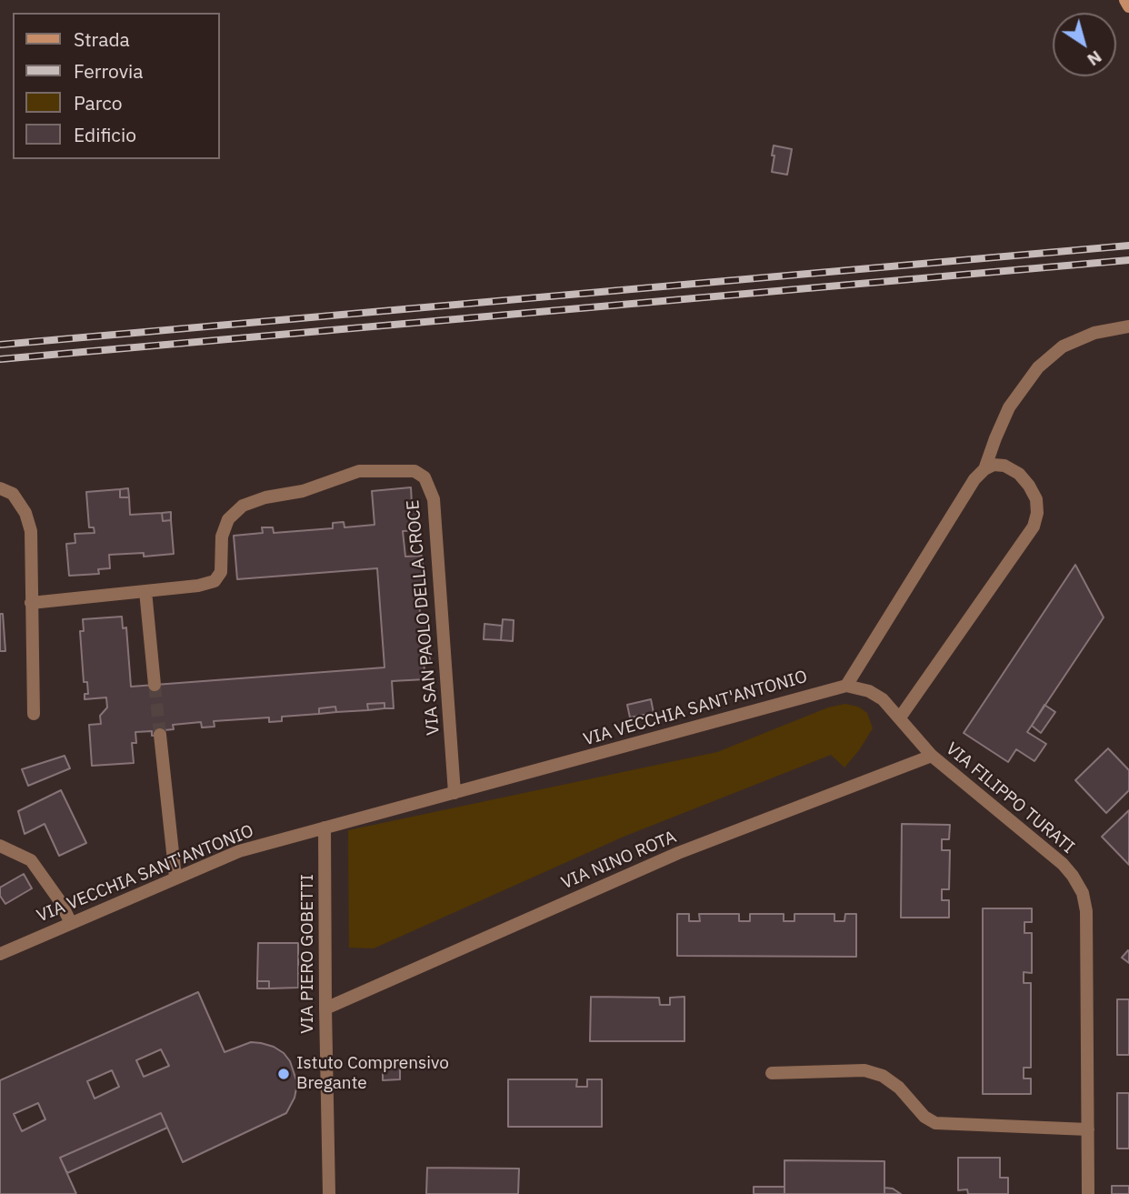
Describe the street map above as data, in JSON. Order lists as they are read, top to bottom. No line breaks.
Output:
{"streets":{"street":["VIA SAN PAOLO DELLA CROCE","VIA VECCHIA SANT'ANTONIO","VIA FILIPPO TURATI","VIA NINO ROTA","VIA PIERO GOBETTI"]},"crossings":[["VIA SAN PAOLO DELLA CROCE","VIA VECCHIA SANT'ANTONIO"],["VIA VECCHIA SANT'ANTONIO","VIA FILIPPO TURATI"],["VIA VECCHIA SANT'ANTONIO","VIA PIERO GOBETTI"],["VIA FILIPPO TURATI","VIA NINO ROTA"],["VIA NINO ROTA","VIA PIERO GOBETTI"]],"places":["Istuto Comprensivo Bregante"],"legend":["Strada","Ferrovia","Parco","Edificio"],"north":"bottom right"}
